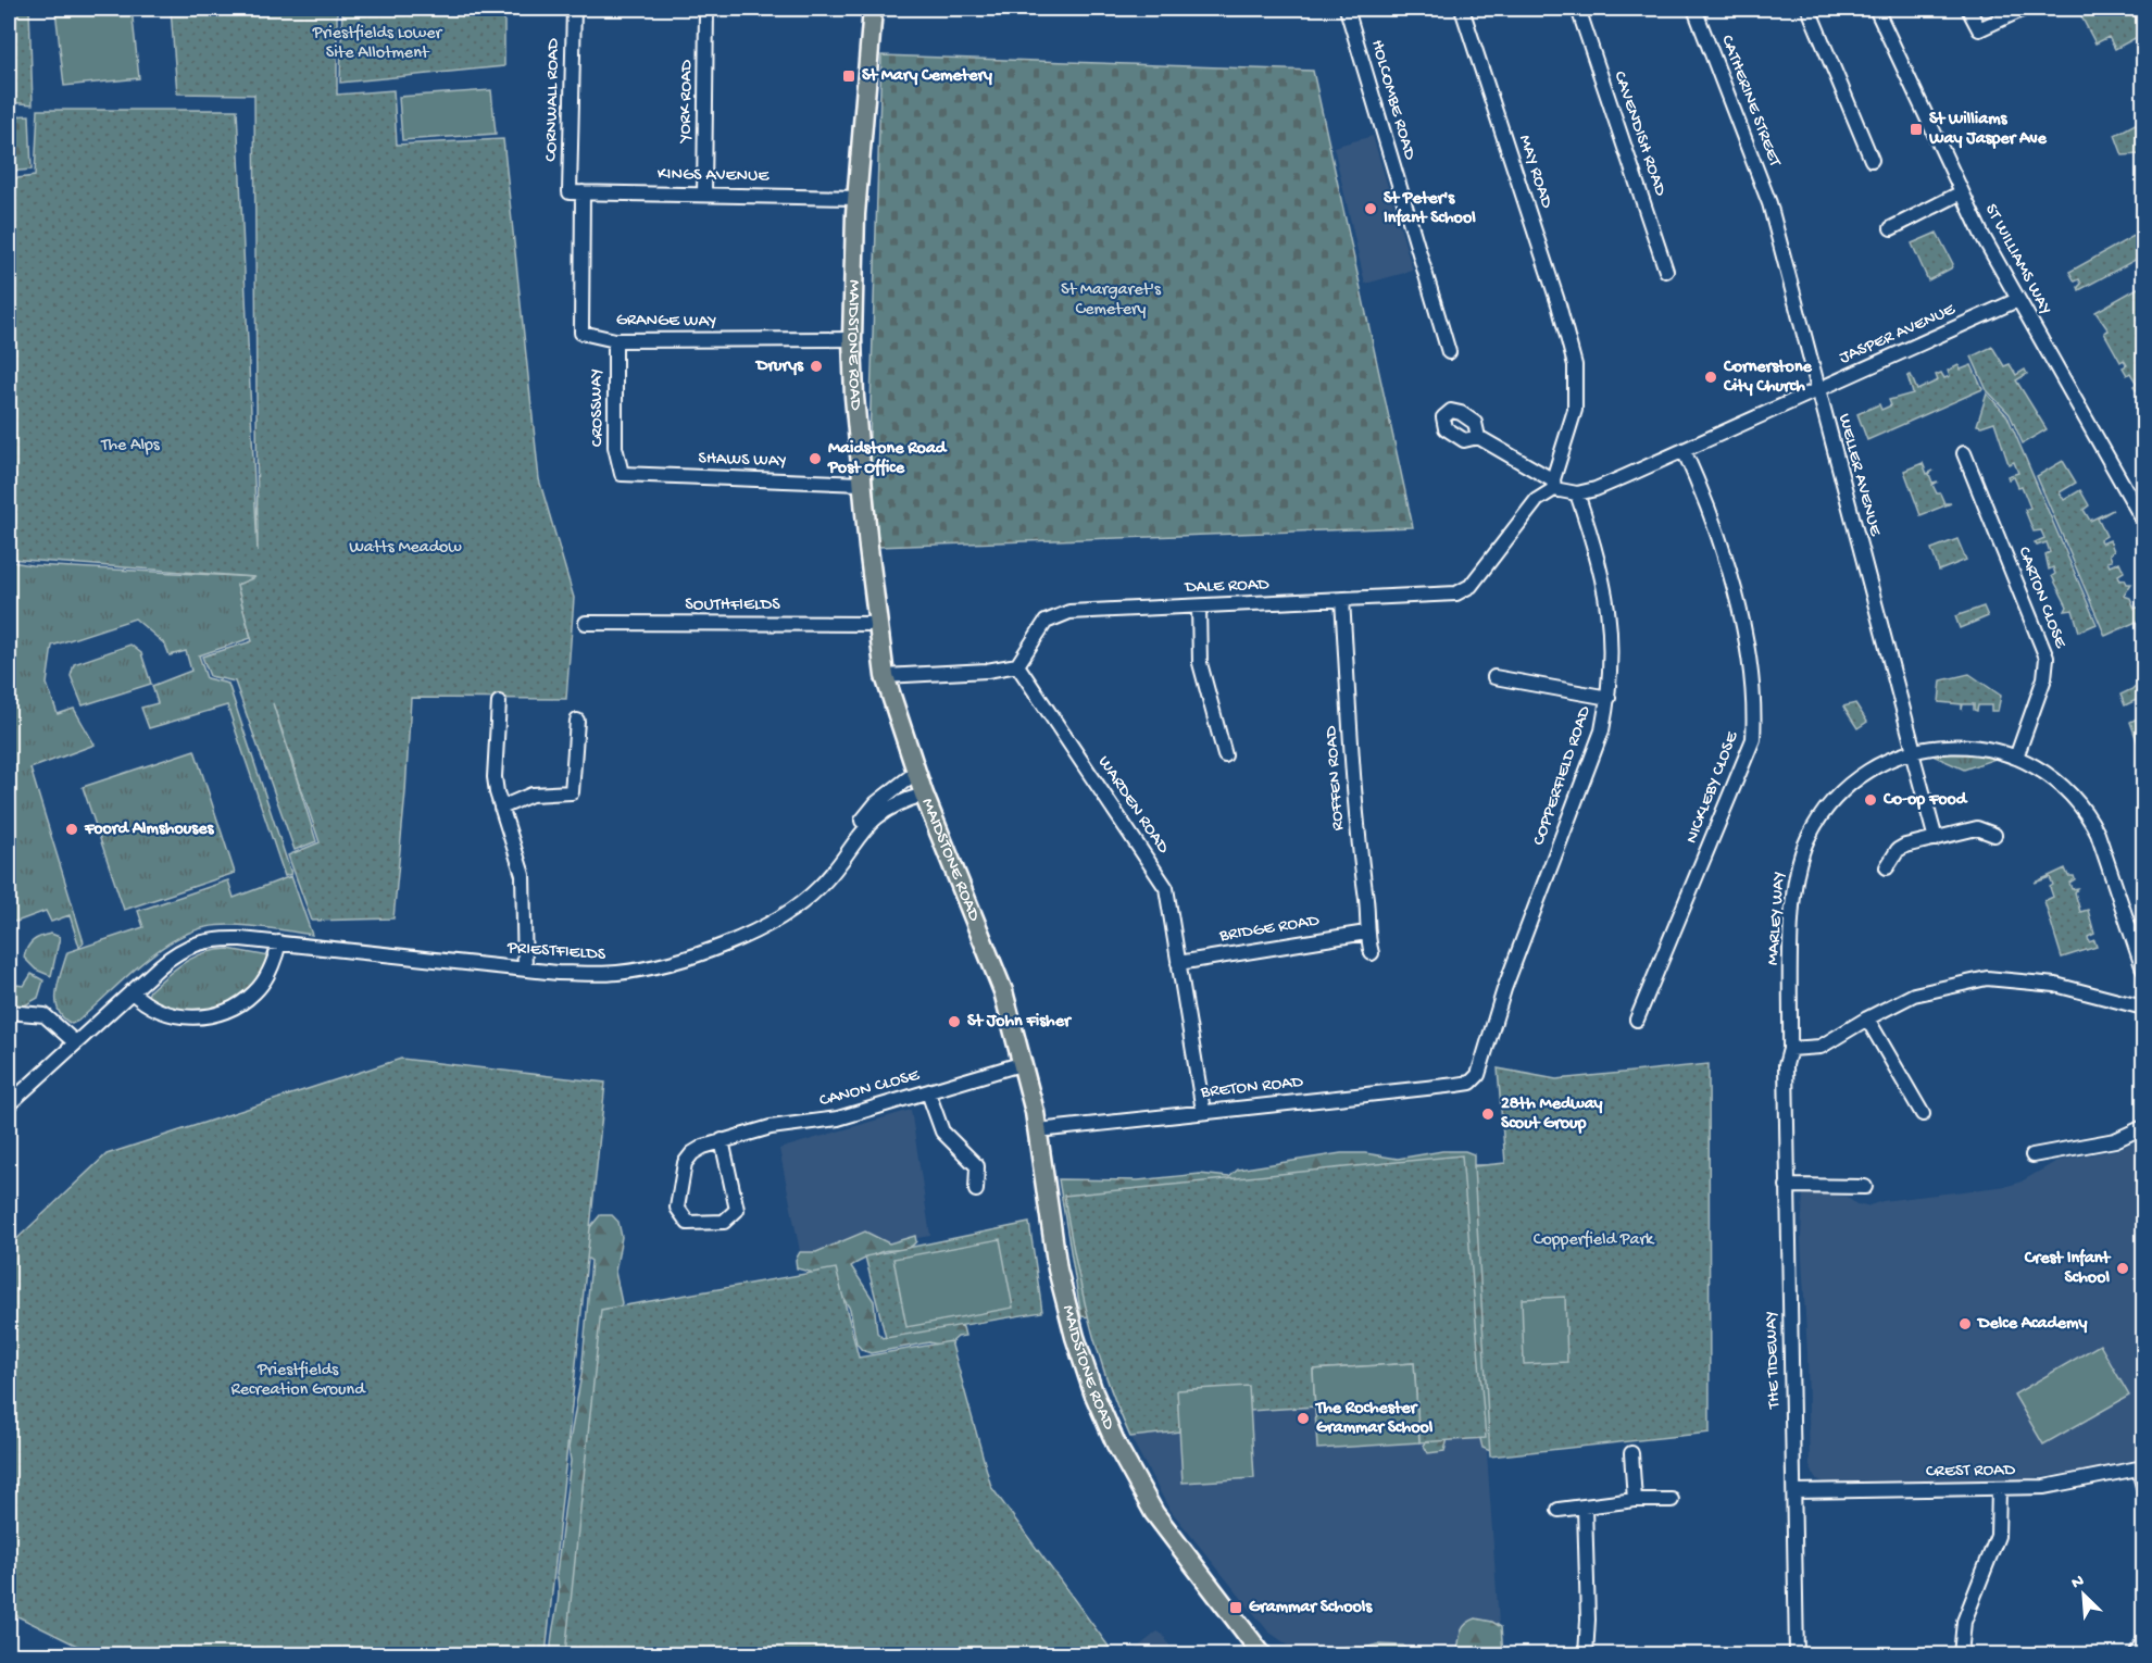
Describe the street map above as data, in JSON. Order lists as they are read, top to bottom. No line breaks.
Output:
{"streets":{"main road":["MAIDSTONE ROAD"],"street":["CORNWALL ROAD","HOLCOMBE ROAD","YORK ROAD","CATHERINE STREET","CAVENDISH ROAD","MAY ROAD","KINGS AVENUE","ST WILLIAMS WAY","GRANGE WAY","JASPER AVENUE","CROSSWAY","SHAWS WAY","WELLER AVENUE","DALE ROAD","CARTON CLOSE","SOUTHFIELDS","COPPERFIELD ROAD","ROFFEN ROAD","NICKLEBY CLOSE","WARDEN ROAD","MARLEY WAY","BRIDGE ROAD","PRIESTFIELDS","BRETON ROAD","CANON CLOSE","THE TIDEWAY","CREST ROAD"]},"crossings":[["CORNWALL ROAD","KINGS AVENUE"],["CORNWALL ROAD","GRANGE WAY"],["YORK ROAD","KINGS AVENUE"],["CATHERINE STREET","WELLER AVENUE"],["MAY ROAD","DALE ROAD"],["KINGS AVENUE","GRANGE WAY"],["KINGS AVENUE","MAIDSTONE ROAD"],["ST WILLIAMS WAY","JASPER AVENUE"],["GRANGE WAY","MAIDSTONE ROAD"],["GRANGE WAY","CROSSWAY"],["JASPER AVENUE","WELLER AVENUE"],["JASPER AVENUE","COPPERFIELD ROAD"],["JASPER AVENUE","NICKLEBY CLOSE"],["MAIDSTONE ROAD","SHAWS WAY"],["MAIDSTONE ROAD","SOUTHFIELDS"],["MAIDSTONE ROAD","PRIESTFIELDS"],["MAIDSTONE ROAD","BRETON ROAD"],["MAIDSTONE ROAD","CANON CLOSE"],["CROSSWAY","SHAWS WAY"],["WELLER AVENUE","MARLEY WAY"],["DALE ROAD","ROFFEN ROAD"],["DALE ROAD","WARDEN ROAD"],["CARTON CLOSE","MARLEY WAY"],["COPPERFIELD ROAD","BRETON ROAD"],["ROFFEN ROAD","BRIDGE ROAD"],["WARDEN ROAD","BRIDGE ROAD"],["WARDEN ROAD","BRETON ROAD"],["MARLEY WAY","THE TIDEWAY"],["THE TIDEWAY","CREST ROAD"]],"parks":["Priestfields Lower Site Allotment","St Margaret's Cemetery","The Alps","Watts Meadow","Copperfield Park","Priestfields Recreation Ground"],"places":{"transit":["St Mary Cemetery","St Williams Way Jasper Ave","Grammar Schools"],"other":["St Peter's Infant School","Drurys","Cornerstone City Church","Maidstone Road Post Office","Co-op Food","Foord Almshouses","St John Fisher","28th Medway Scout Group","Crest Infant School","Delce Academy","The Rochester Grammar School"]},"north":"top left"}
